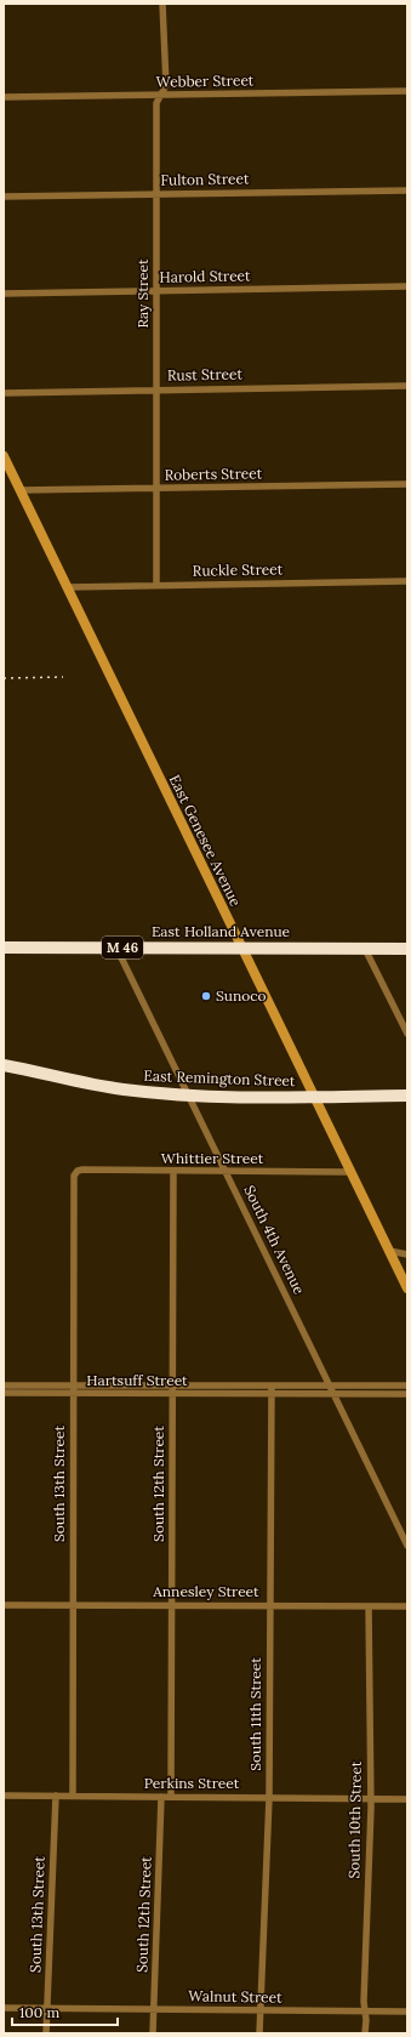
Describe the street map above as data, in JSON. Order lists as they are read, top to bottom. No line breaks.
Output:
{"streets":{"highway":["East Holland Avenue","M 46","East Remington Street"],"main road":["East Genesee Avenue"],"street":["Webber Street","Fulton Street","Harold Street","Ray Street","Rust Street","Roberts Street","Ruckle Street","Whittier Street","South 4th Avenue","Hartsuff Street","South 13th Street","South 12th Street","Annesley Street","South 11th Street","Perkins Street","South 10th Street","Walnut Street"]},"crossings":[["Webber Street","Ray Street"],["Fulton Street","Ray Street"],["Harold Street","Ray Street"],["Ray Street","Rust Street"],["Ray Street","Roberts Street"],["Ray Street","Ruckle Street"],["Roberts Street","East Genesee Avenue"],["Ruckle Street","East Genesee Avenue"],["East Genesee Avenue","East Holland Avenue"],["East Genesee Avenue","East Remington Street"],["East Genesee Avenue","Whittier Street"],["East Holland Avenue","South 4th Avenue"],["East Remington Street","South 4th Avenue"],["Whittier Street","South 4th Avenue"],["Whittier Street","South 13th Street"],["Whittier Street","South 12th Street"],["South 4th Avenue","Hartsuff Street"],["Hartsuff Street","South 13th Street"],["Hartsuff Street","South 12th Street"],["Hartsuff Street","South 11th Street"],["South 13th Street","Annesley Street"],["South 13th Street","Perkins Street"],["South 13th Street","Walnut Street"],["South 12th Street","Annesley Street"],["South 12th Street","Perkins Street"],["South 12th Street","Walnut Street"],["Annesley Street","South 11th Street"],["Annesley Street","South 10th Street"],["South 11th Street","Perkins Street"],["South 11th Street","Walnut Street"],["Perkins Street","South 10th Street"],["South 10th Street","Walnut Street"]],"places":["Sunoco"],"scale_bar":"100 m"}
